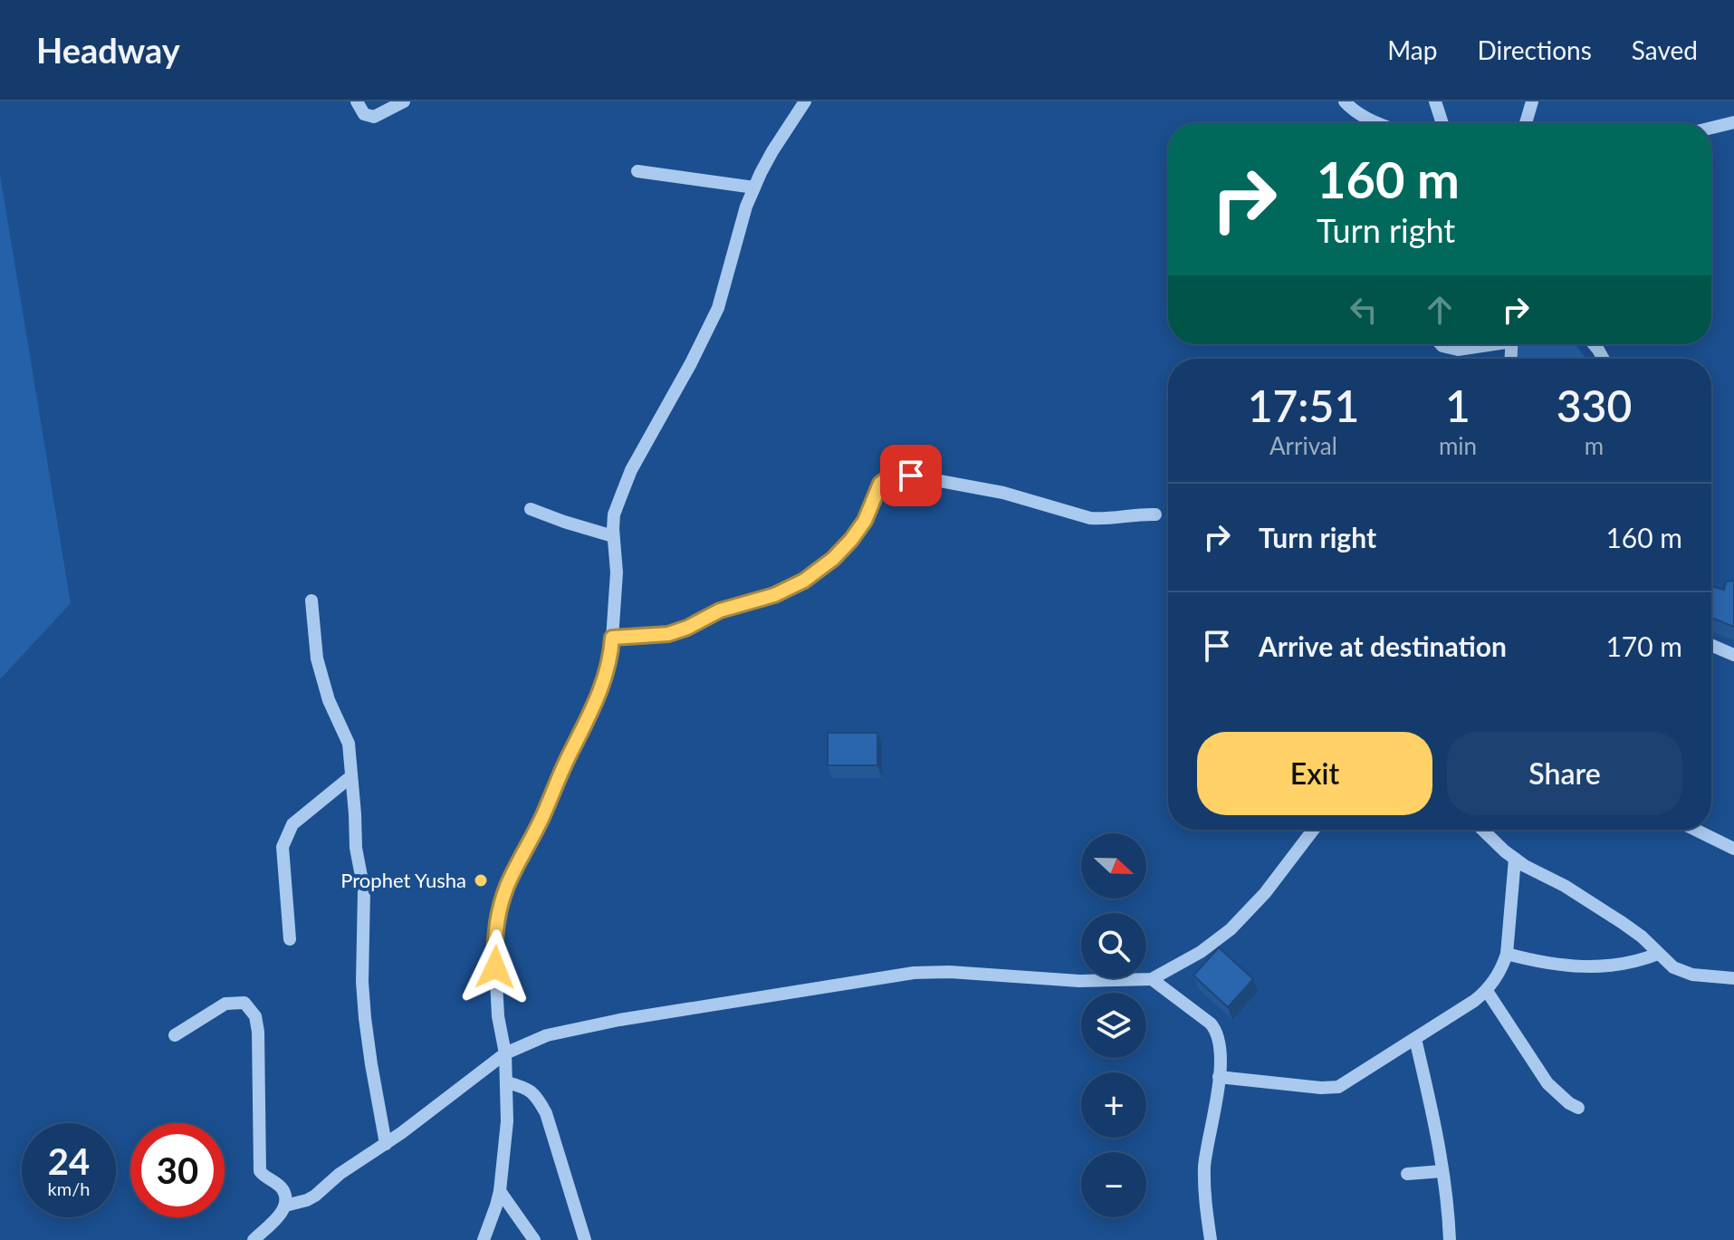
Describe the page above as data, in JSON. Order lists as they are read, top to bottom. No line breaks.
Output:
{"places":["Prophet Yusha"],"north":"right","page":{"header":"Headway","nav":["Map","Directions","Saved"],"turn":["160 m","Turn right"],"eta":["17:51","Arrival","1","min","330","m"],"list":[{"name":"Turn right","value":"160 m"},{"name":"Arrive at destination","value":"170 m"}],"buttons":["Exit","Share"],"map_buttons":["+","−"],"speed":"24 km/h","limit":"30"}}
